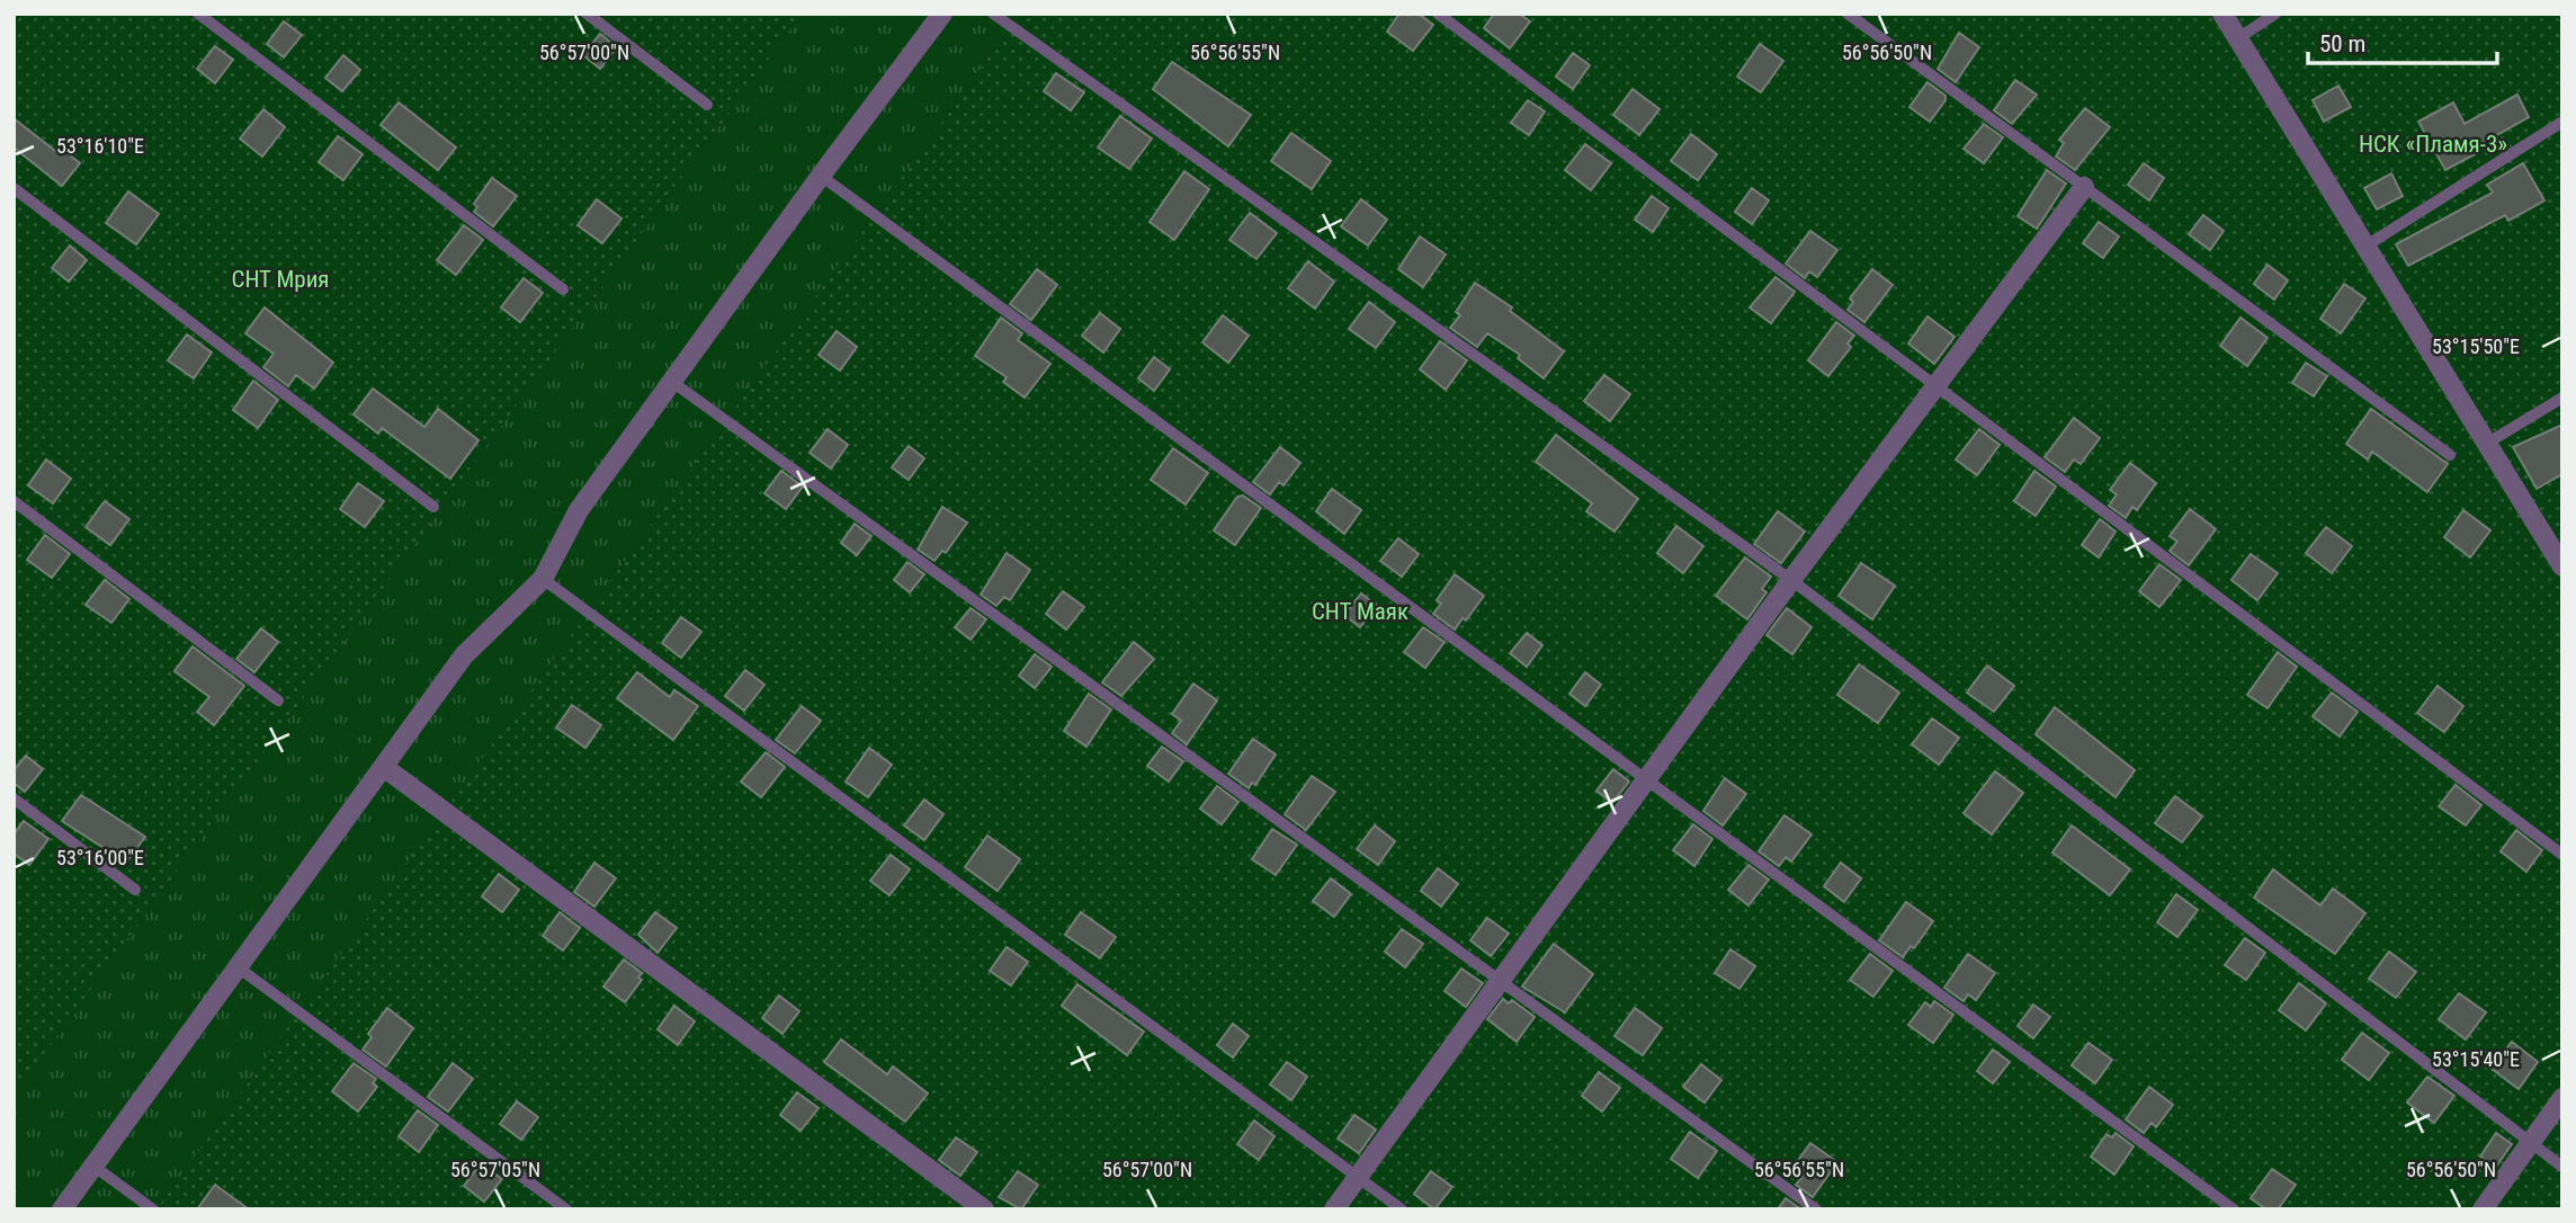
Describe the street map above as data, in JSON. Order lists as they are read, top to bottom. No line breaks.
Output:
{"parks":["НСК «Пламя-3»","СНТ Мрия","СНТ Маяк"],"scale_bar":"50 m","coordinates":["56°57'00\"N","56°56'55\"N","56°56'50\"N","53°16'10\"E","53°15'50\"E","53°16'00\"E","53°15'40\"E","56°57'05\"N"]}
